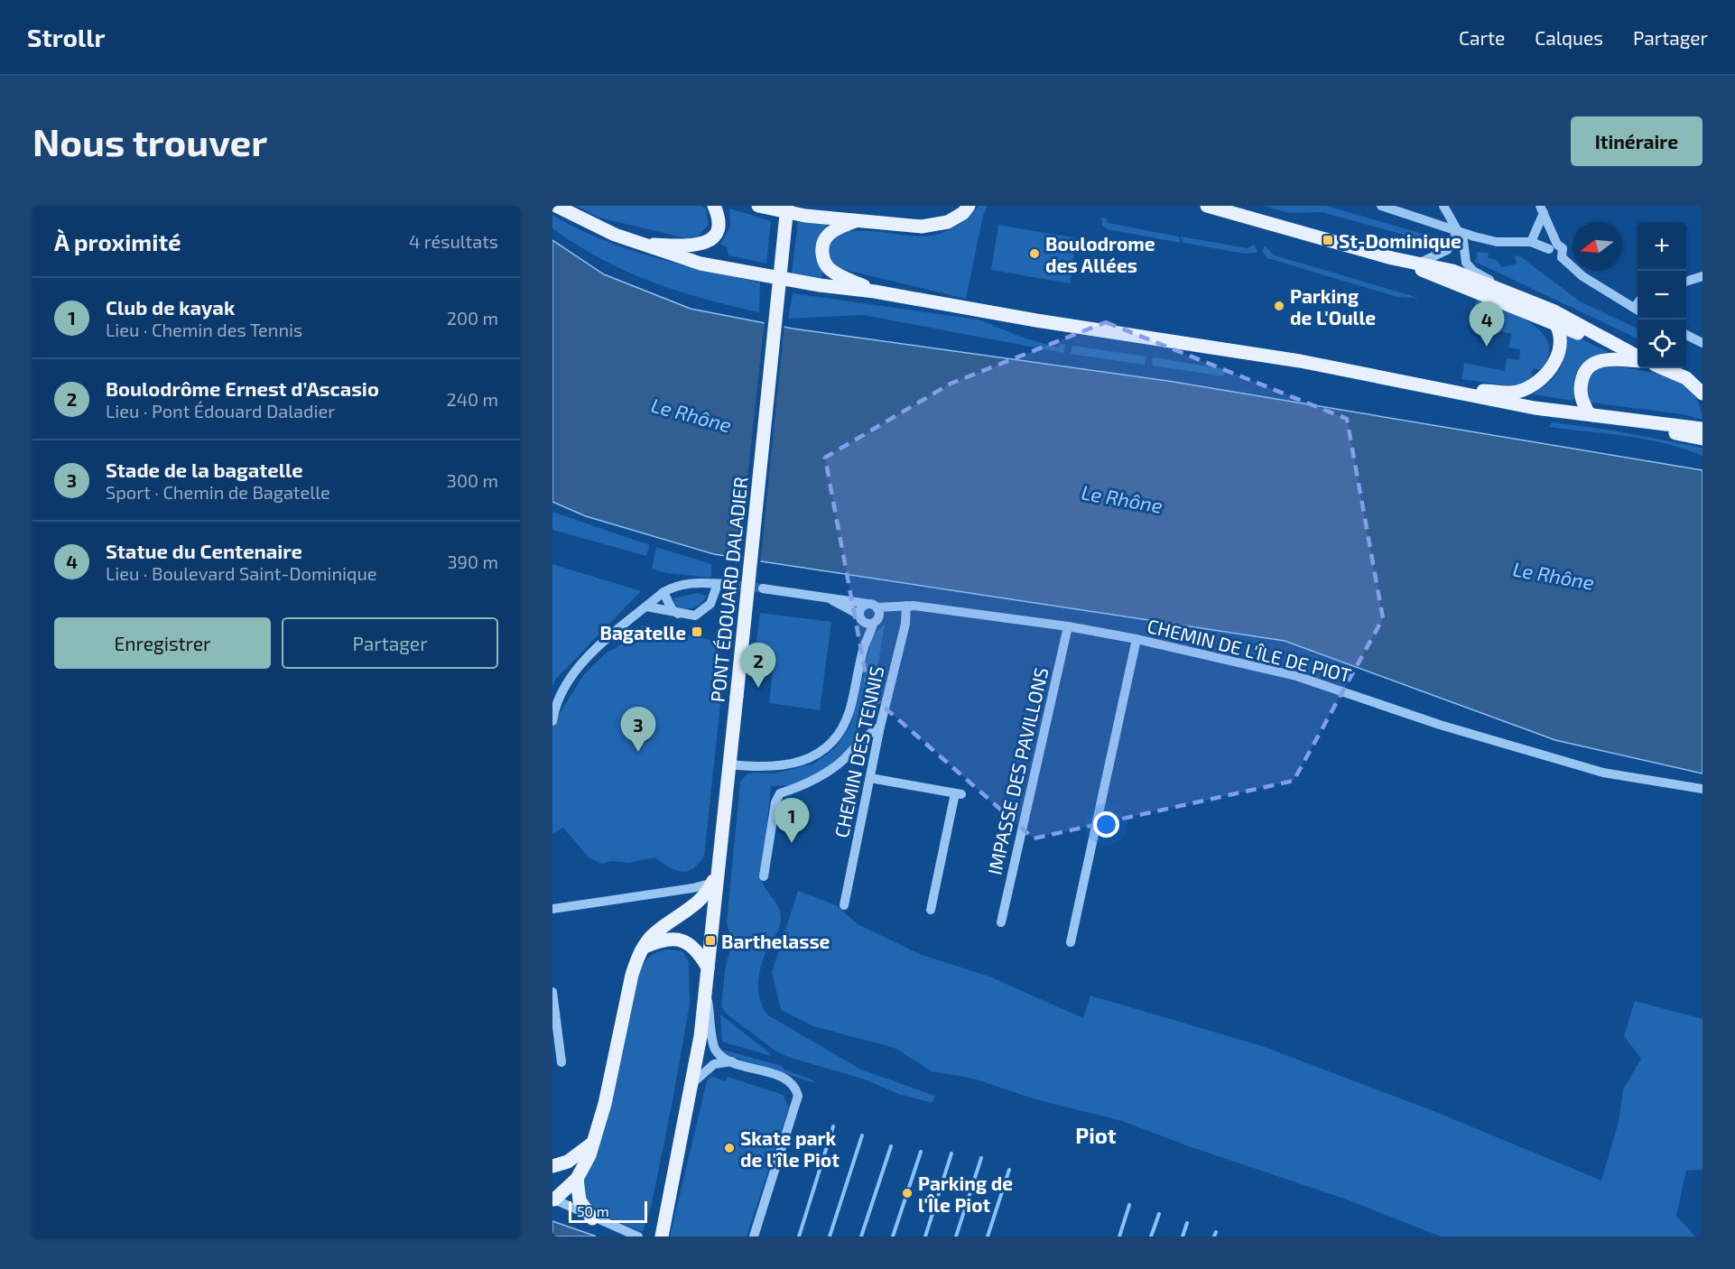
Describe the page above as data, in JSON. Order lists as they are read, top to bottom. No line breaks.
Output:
{"streets":{"main road":["PONT ÉDOUARD DALADIER"],"street":["CHEMIN DE L'ÎLE DE PIOT","CHEMIN DES TENNIS","IMPASSE DES PAVILLONS"]},"crossings":[["CHEMIN DE L'ÎLE DE PIOT","CHEMIN DES TENNIS"],["CHEMIN DE L'ÎLE DE PIOT","IMPASSE DES PAVILLONS"]],"districts":["Piot"],"water":["Le Rhône"],"places":{"transit":["St-Dominique","Bagatelle","Barthelasse"],"other":["Boulodrome des Allées","Parking de L'Oulle","Skate park de l'île Piot","Parking de l'Île Piot"]},"scale_bar":"50 m","north":"left","page":{"header":"Strollr","nav":["Carte","Calques","Partager"],"buttons":["Itinéraire",["Enregistrer","Partager"]],"title":"Nous trouver","heading":["À proximité","4 résultats"],"map_buttons":["+","−"],"list":[{"mark":"1","name":"Club de kayak","note":"Lieu · Chemin des Tennis","value":"200 m"},{"mark":"2","name":"Boulodrôme Ernest d’Ascasio","note":"Lieu · Pont Édouard Daladier","value":"240 m"},{"mark":"3","name":"Stade de la bagatelle","note":"Sport · Chemin de Bagatelle","value":"300 m"},{"mark":"4","name":"Statue du Centenaire","note":"Lieu · Boulevard Saint-Dominique","value":"390 m"}],"pins":["4","2","3","1"],"scale":"50 m"}}
